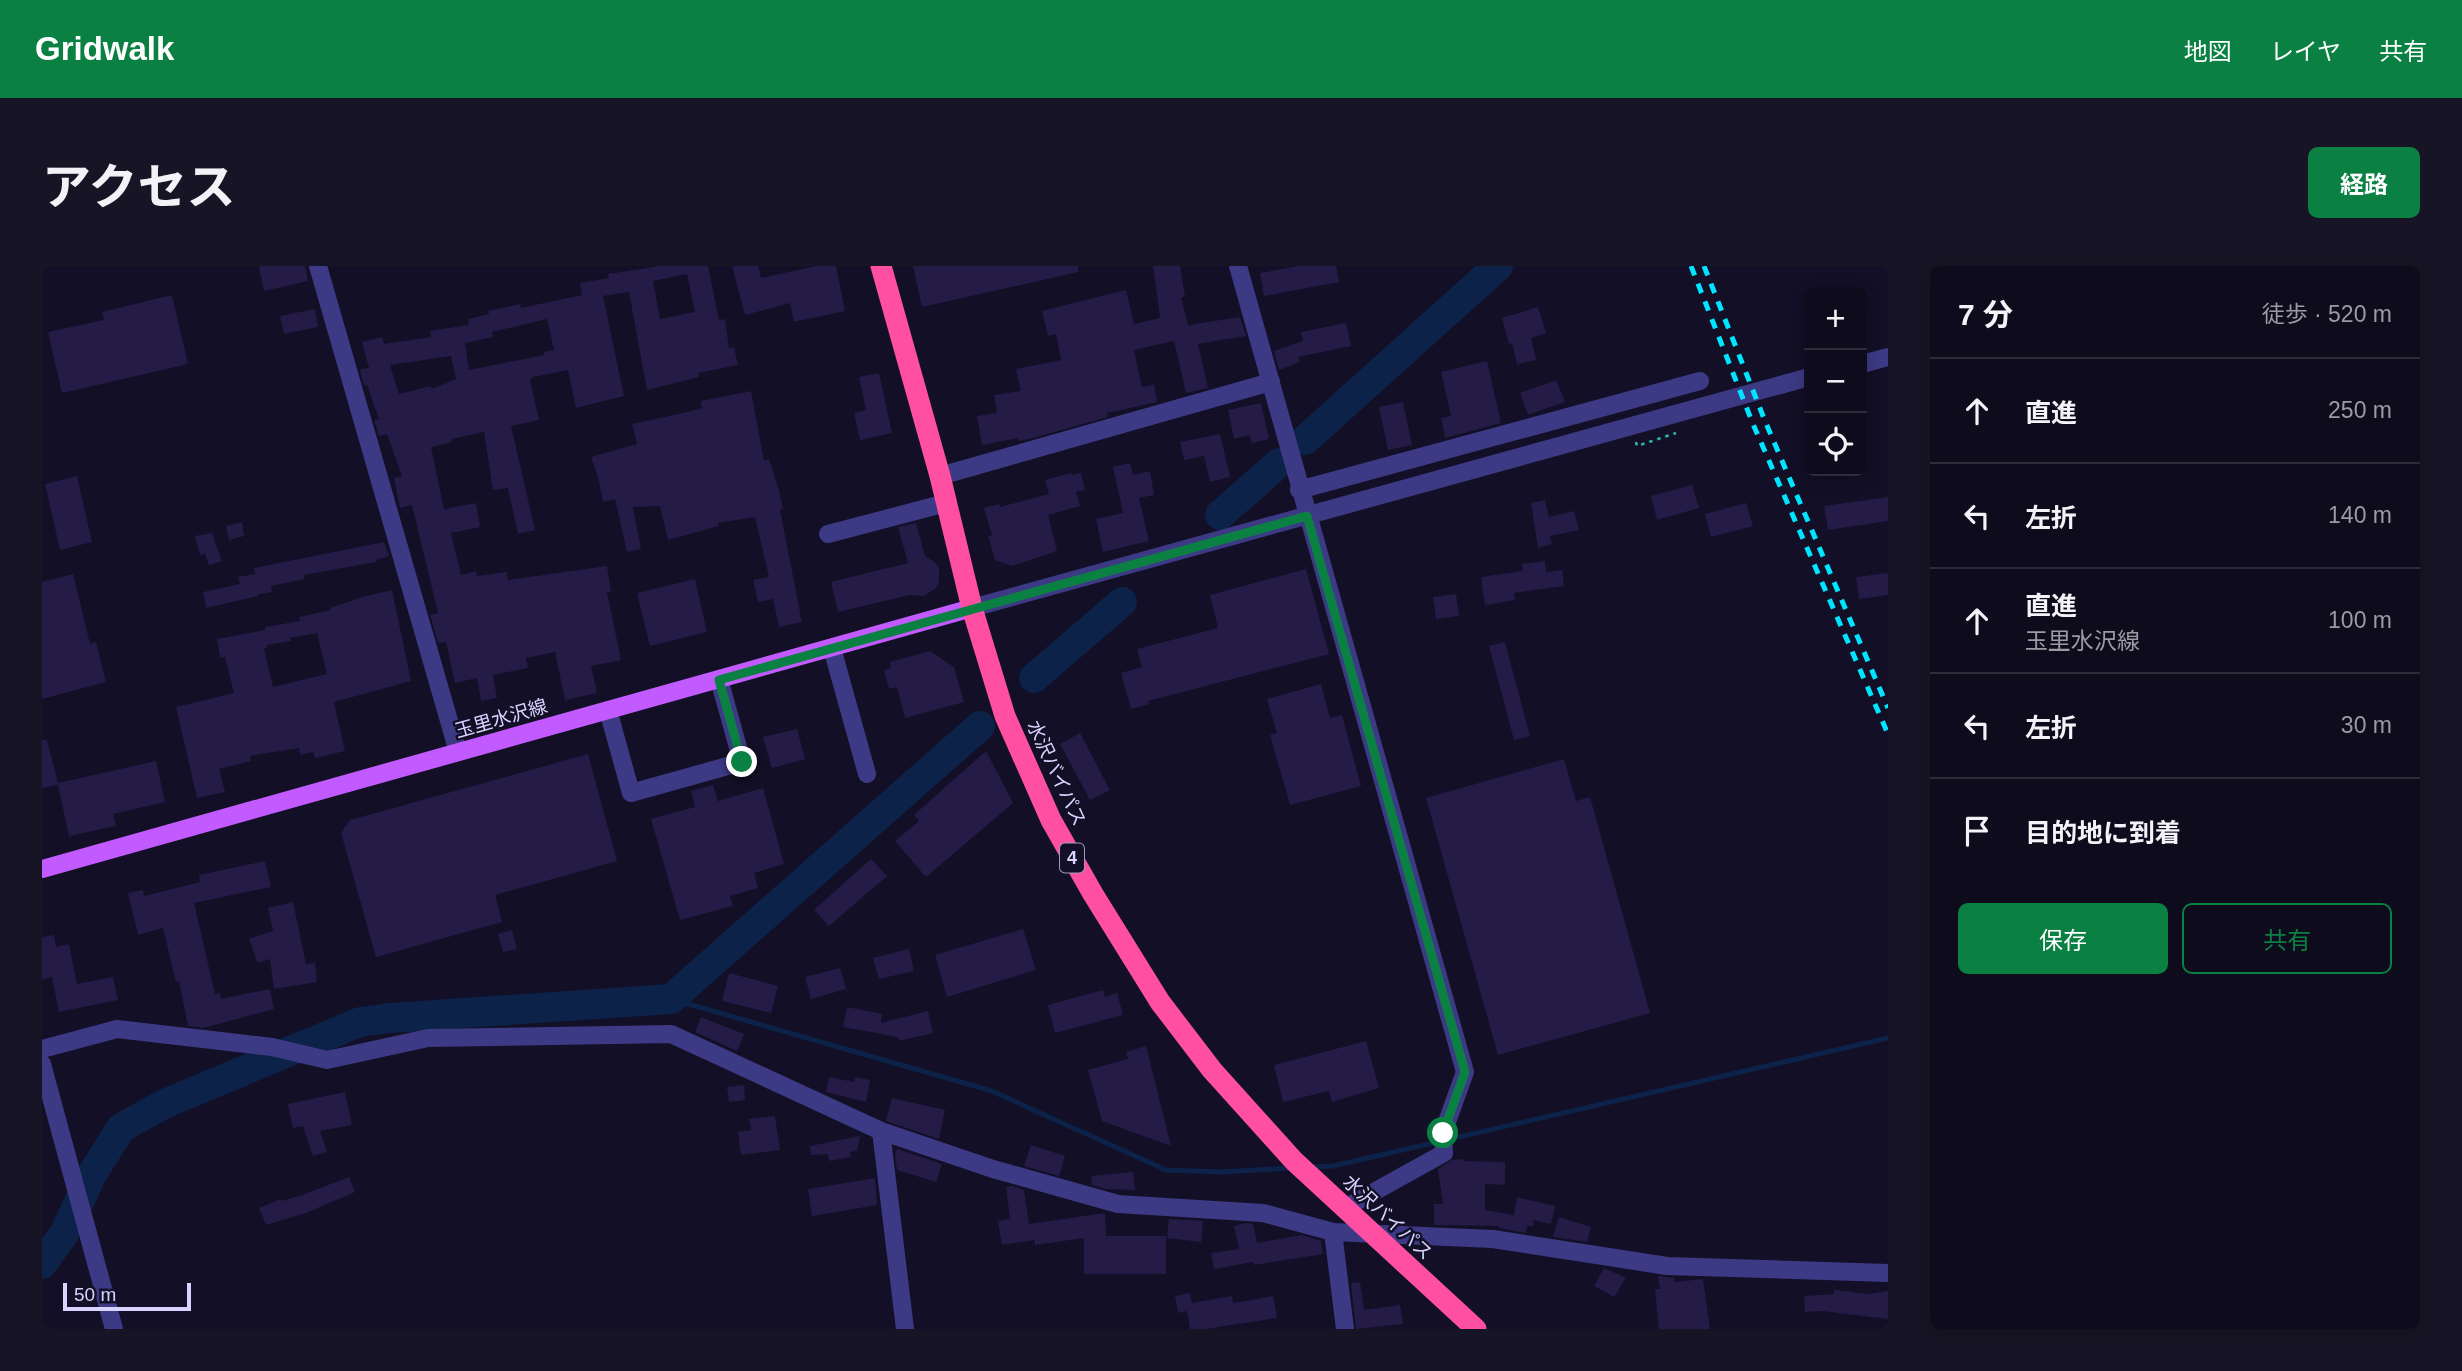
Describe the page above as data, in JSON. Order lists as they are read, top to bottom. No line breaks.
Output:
{"streets":{"highway":["水沢バイパス","4"],"main road":["玉里水沢線"]},"crossings":[["玉里水沢線","水沢バイパス"]],"scale_bar":"50 m","page":{"header":"Gridwalk","nav":["地図","レイヤ","共有"],"title":"アクセス","buttons":["経路",["保存","共有"]],"heading":["7 分","徒歩 · 520 m"],"map_buttons":["+","−"],"list":[["直進","250 m"],["左折","140 m"],["直進","玉里水沢線","100 m"],["左折","30 m"],"目的地に到着"],"scale":"50 m"}}
